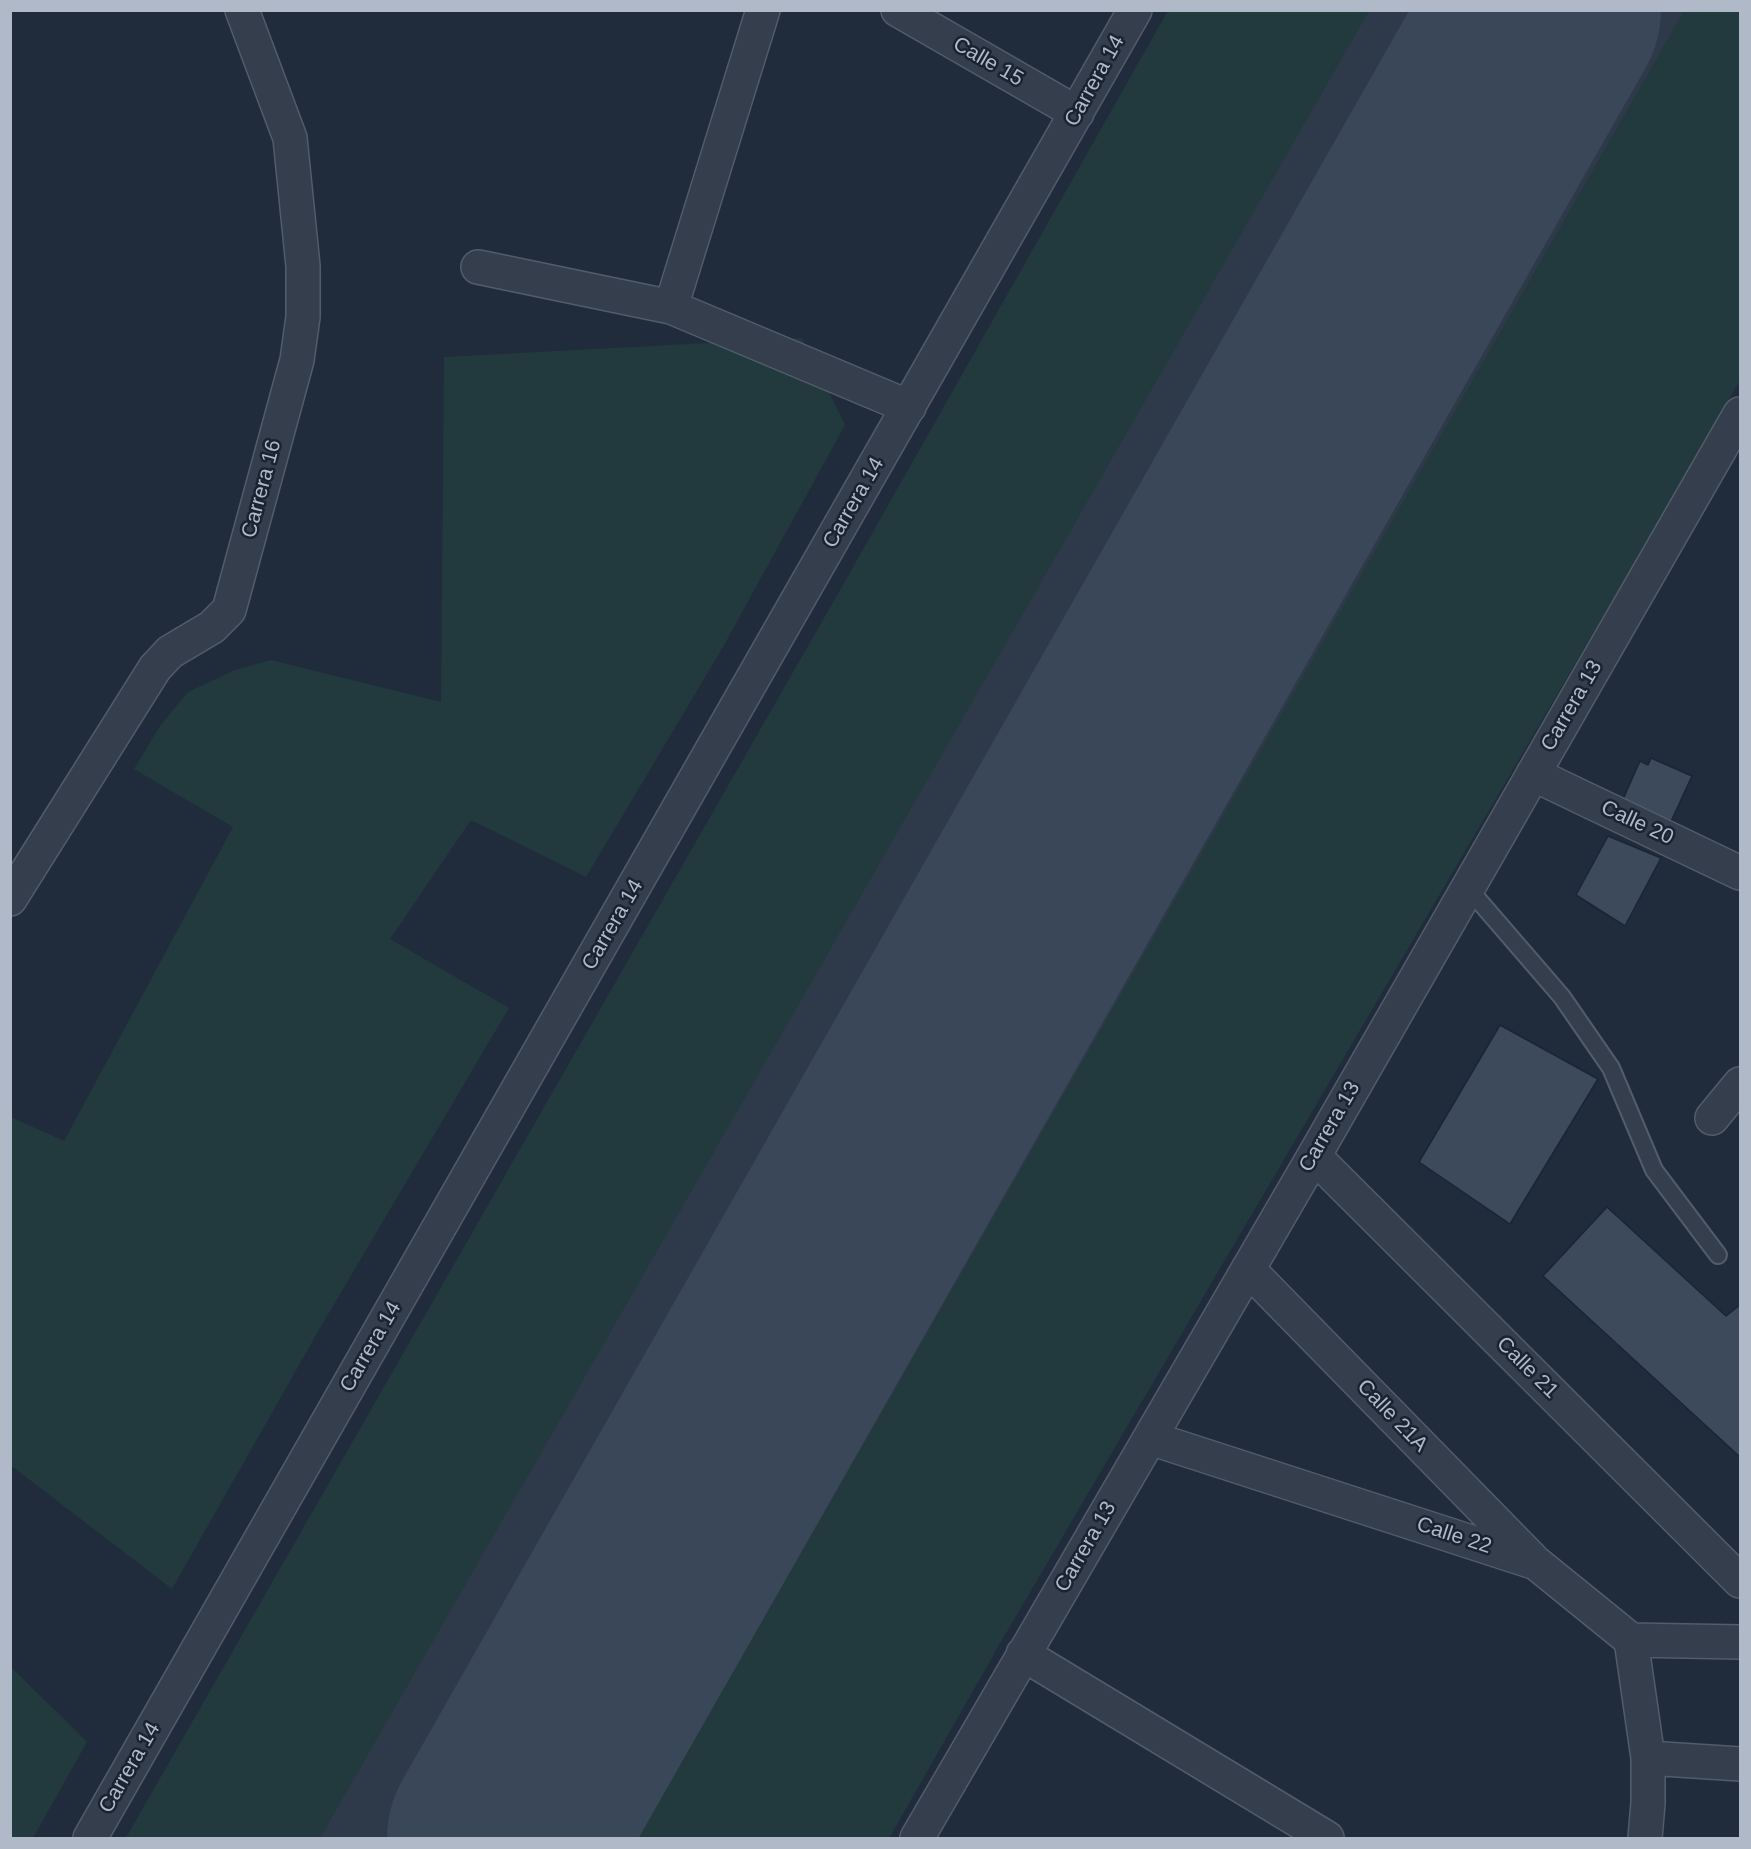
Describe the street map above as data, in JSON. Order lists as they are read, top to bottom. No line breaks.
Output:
{"streets":{"street":["Calle 15","Carrera 14","Carrera 16","Carrera 13","Calle 20","Calle 21","Calle 21A","Calle 22"]},"crossings":[["Calle 15","Carrera 14"],["Carrera 13","Calle 20"],["Carrera 13","Calle 21"],["Carrera 13","Calle 21A"],["Carrera 13","Calle 22"],["Calle 21A","Calle 22"]]}
